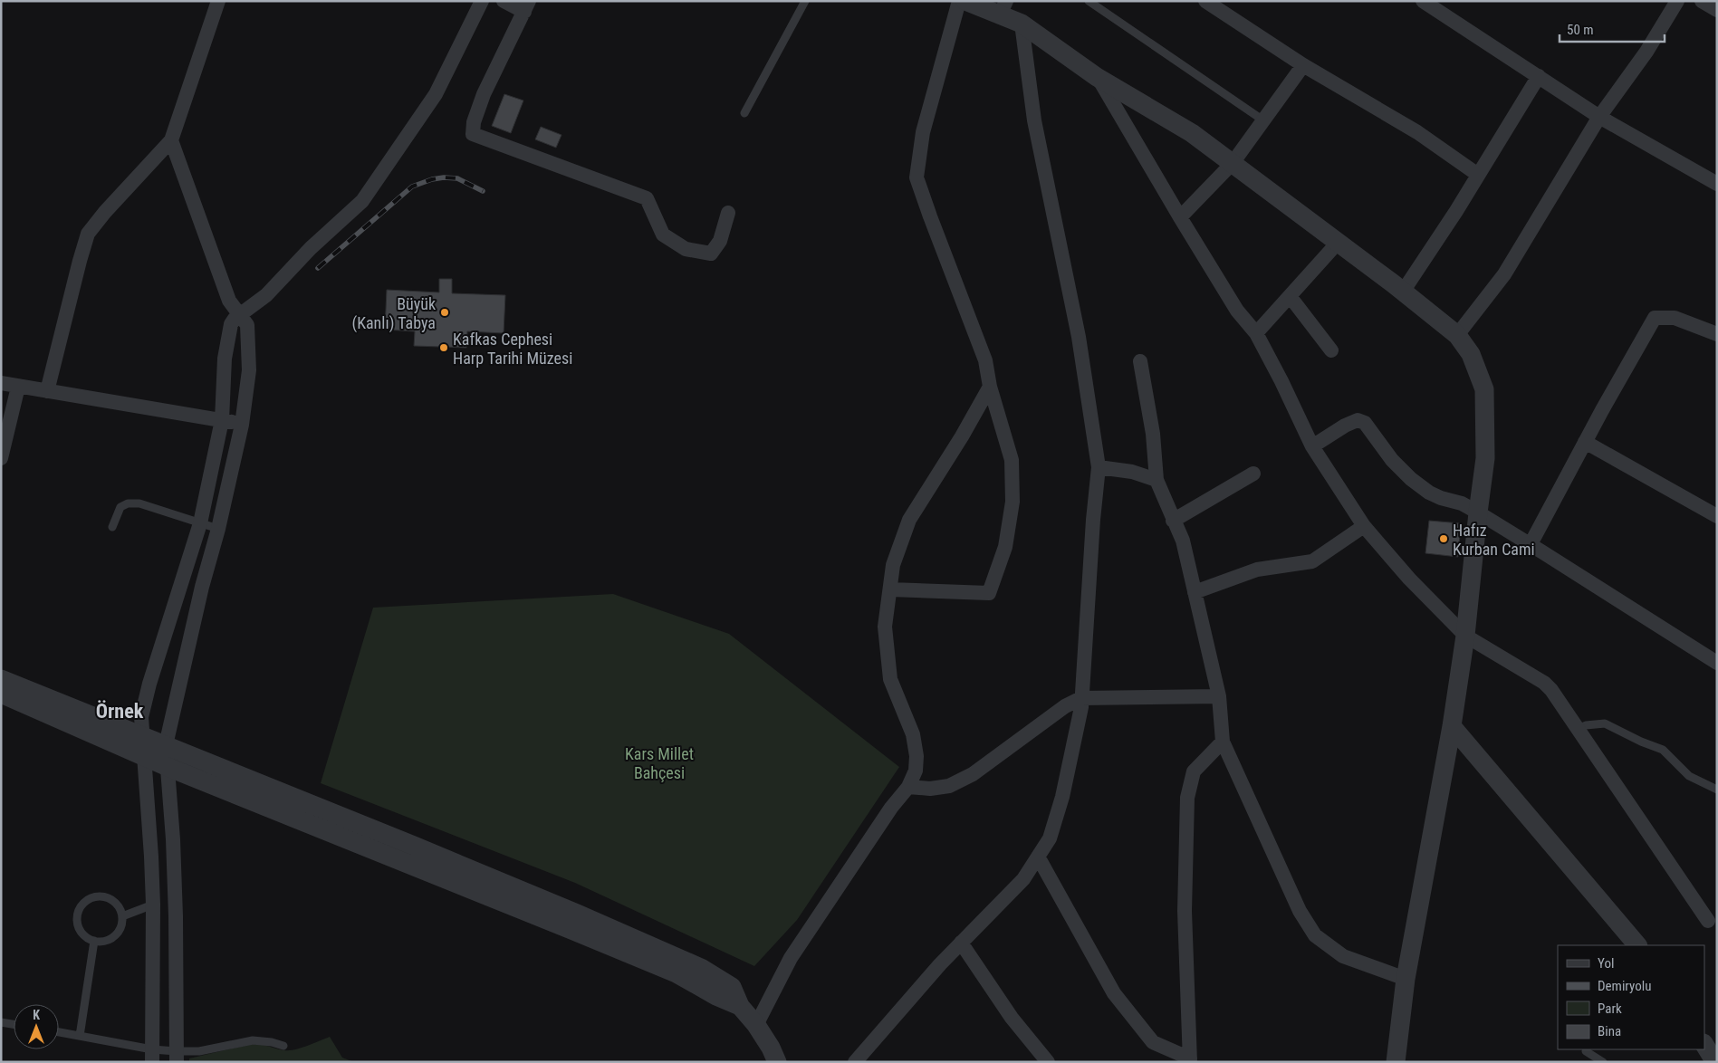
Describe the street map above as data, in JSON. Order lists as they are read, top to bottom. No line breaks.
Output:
{"districts":["Örnek"],"parks":["Kars Millet Bahçesi"],"places":["Büyük (Kanlı) Tabya","Kafkas Cephesi Harp Tarihi Müzesi","Hafız Kurban Cami"],"legend":["Yol","Demiryolu","Park","Bina"],"scale_bar":"50 m","north":"top"}
